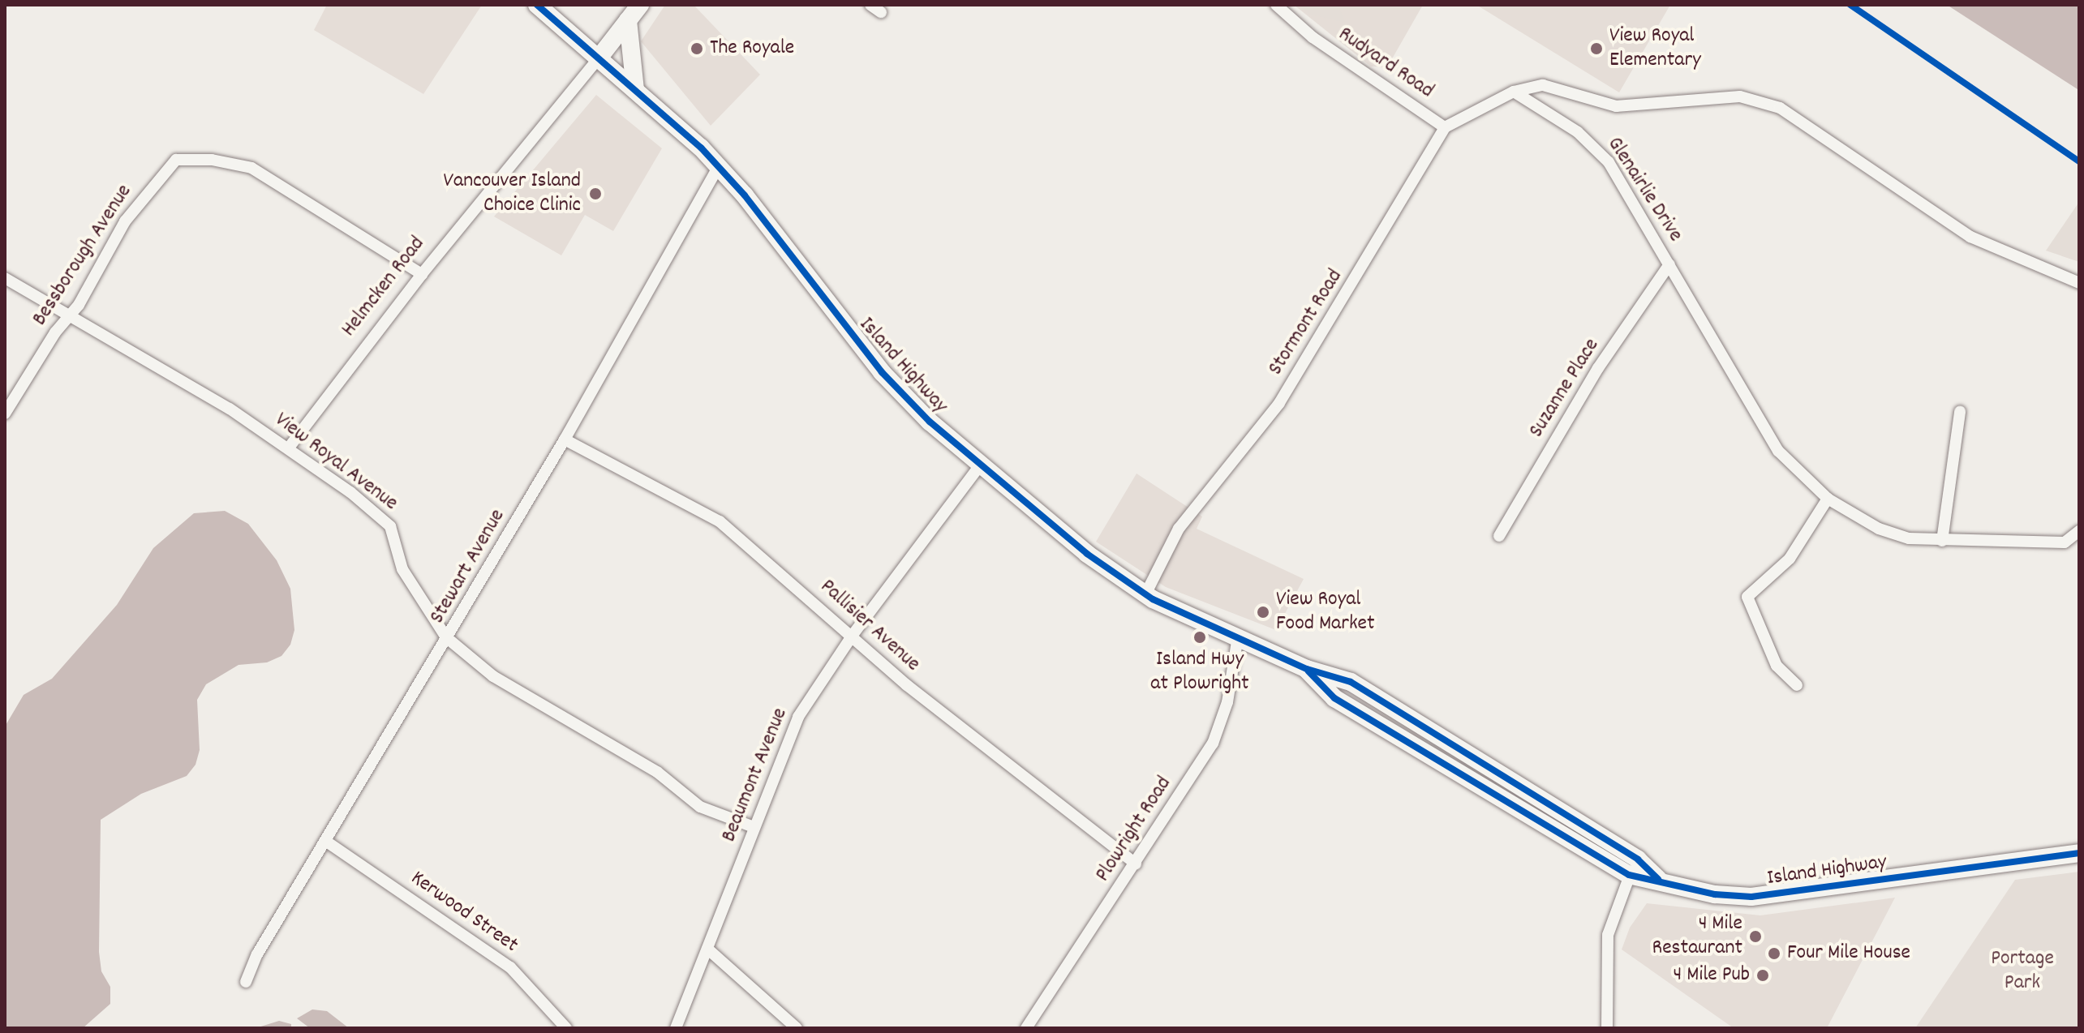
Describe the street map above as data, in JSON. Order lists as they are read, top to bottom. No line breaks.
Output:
{"streets":{"main road":["Helmcken Road","Island Highway"],"street":["Rudyard Road","Glenairlie Drive","Bessborough Avenue","Stormont Road","Suzanne Place","View Royal Avenue","Stewart Avenue","Pallisier Avenue","Beaumont Avenue","Plowright Road","Kerwood Street"]},"crossings":[["Rudyard Road","Stormont Road"],["Glenairlie Drive","Suzanne Place"],["Bessborough Avenue","Helmcken Road"],["Bessborough Avenue","View Royal Avenue"],["Helmcken Road","Island Highway"],["Helmcken Road","View Royal Avenue"],["Stormont Road","Island Highway"],["Island Highway","Stewart Avenue"],["Island Highway","Beaumont Avenue"],["Island Highway","Plowright Road"],["View Royal Avenue","Stewart Avenue"],["View Royal Avenue","Beaumont Avenue"],["Stewart Avenue","Pallisier Avenue"],["Stewart Avenue","Kerwood Street"],["Pallisier Avenue","Beaumont Avenue"],["Pallisier Avenue","Plowright Road"]],"parks":["Portage Park"],"places":["The Royale","View Royal Elementary","Vancouver Island Choice Clinic","View Royal Food Market","Island Hwy at Plowright","4 Mile Restaurant","Four Mile House","4 Mile Pub"]}
